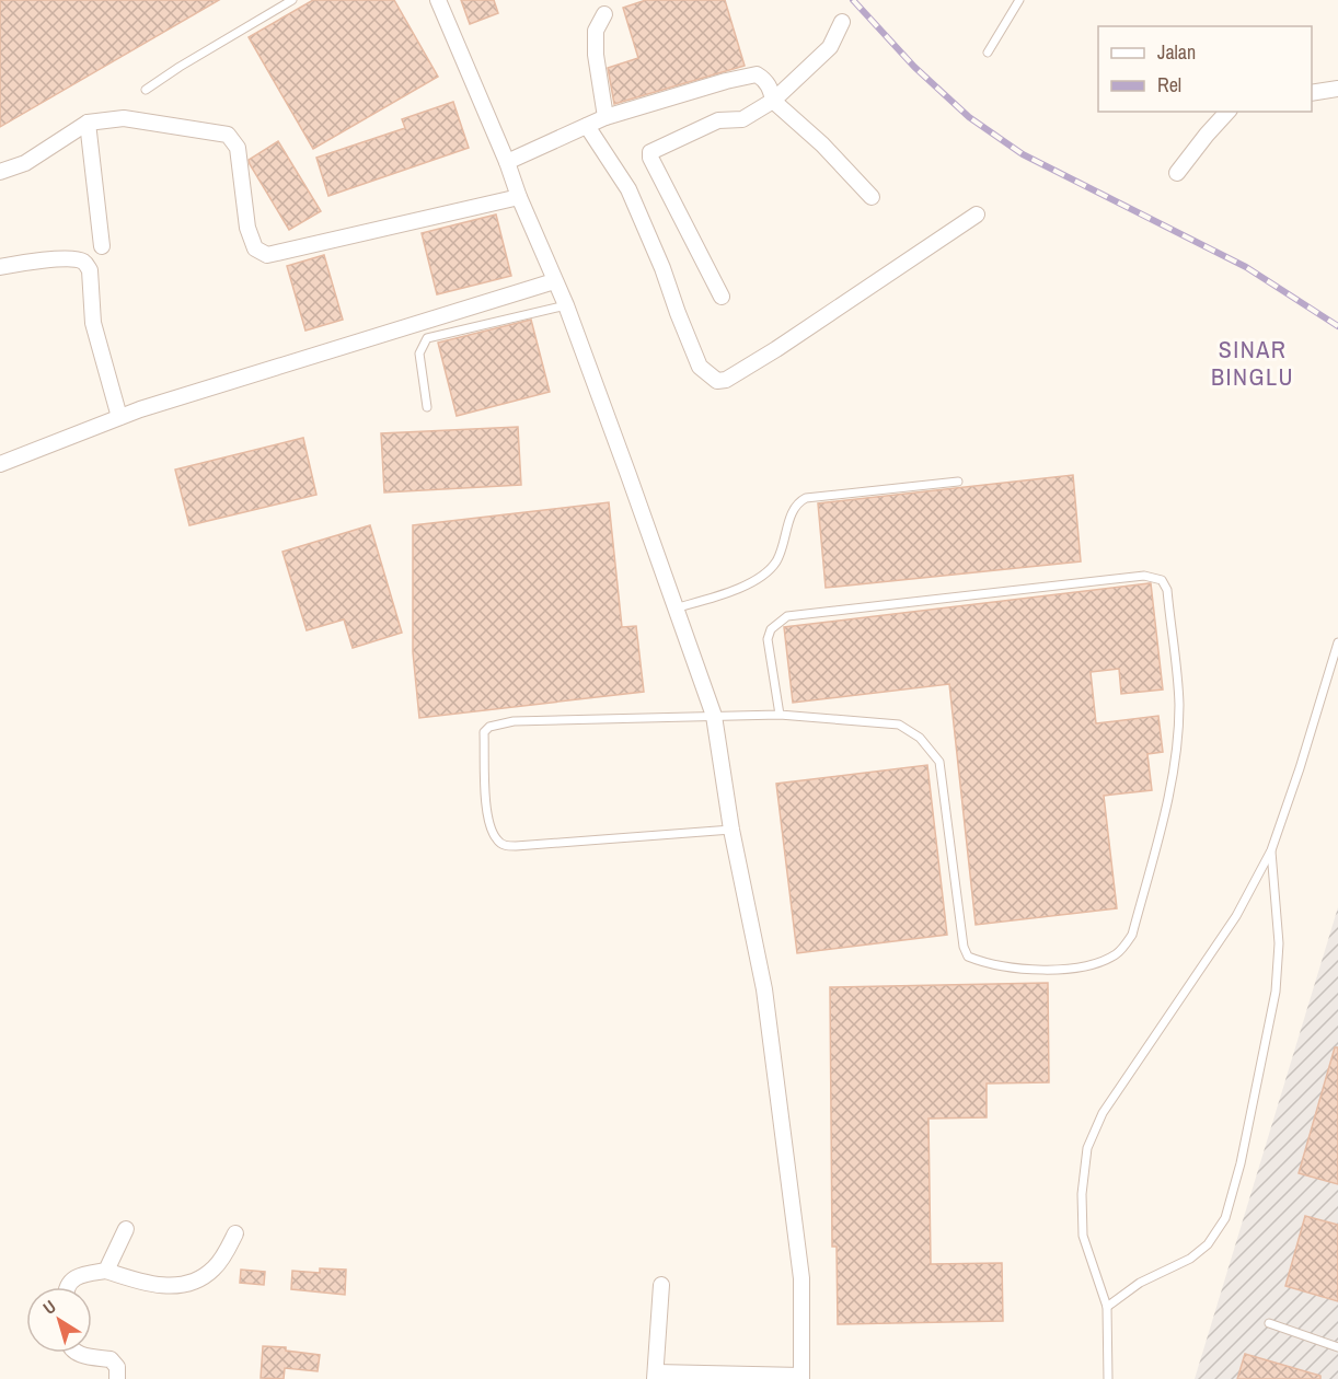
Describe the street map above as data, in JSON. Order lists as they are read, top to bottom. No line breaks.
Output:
{"districts":["SINAR BINGLU"],"legend":["Jalan","Rel"],"north":"top left"}
